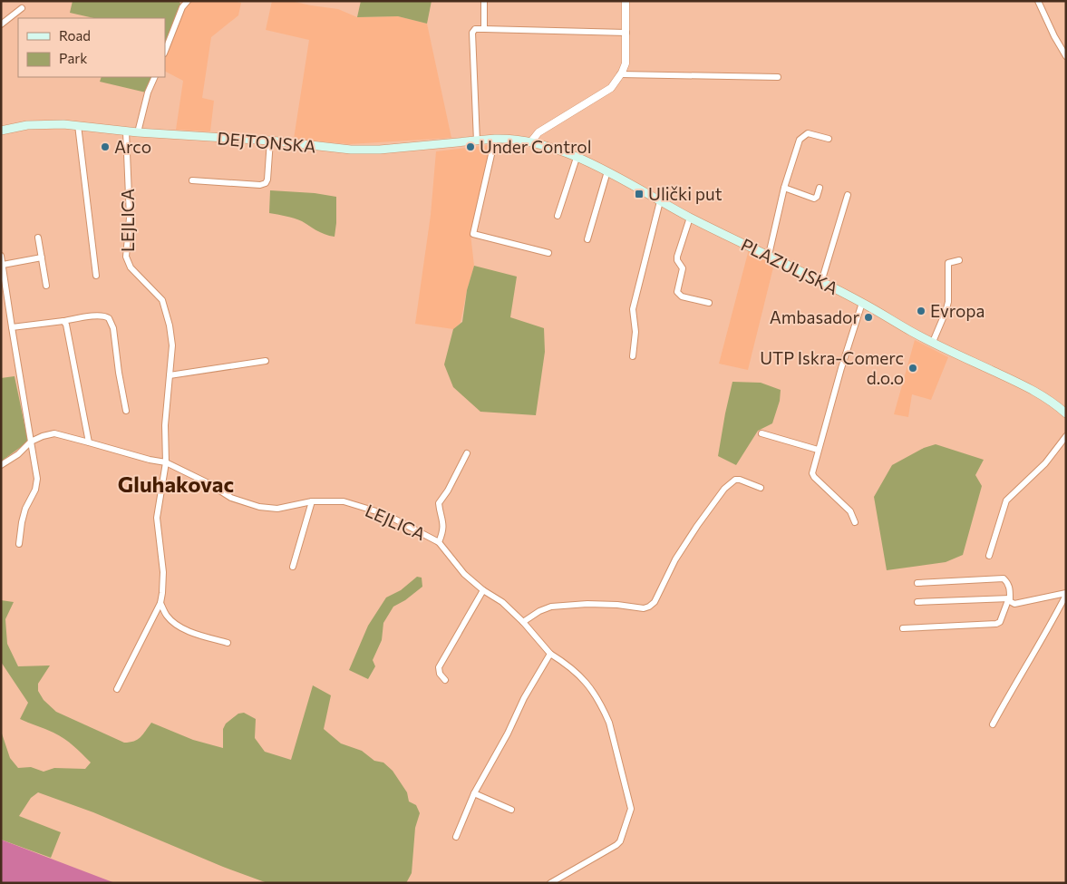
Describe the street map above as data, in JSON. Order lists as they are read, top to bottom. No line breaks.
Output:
{"streets":{"main road":["DEJTONSKA","PLAZULJSKA"],"street":["LEJLICA"]},"crossings":[["DEJTONSKA","LEJLICA"],["DEJTONSKA","PLAZULJSKA"]],"districts":["Gluhakovac"],"places":{"other":["Arco","Under Control","Evropa","Ambasador","UTP Iskra-Comerc d.o.o"],"transit":["Ulički put"]},"legend":["Road","Park"]}
